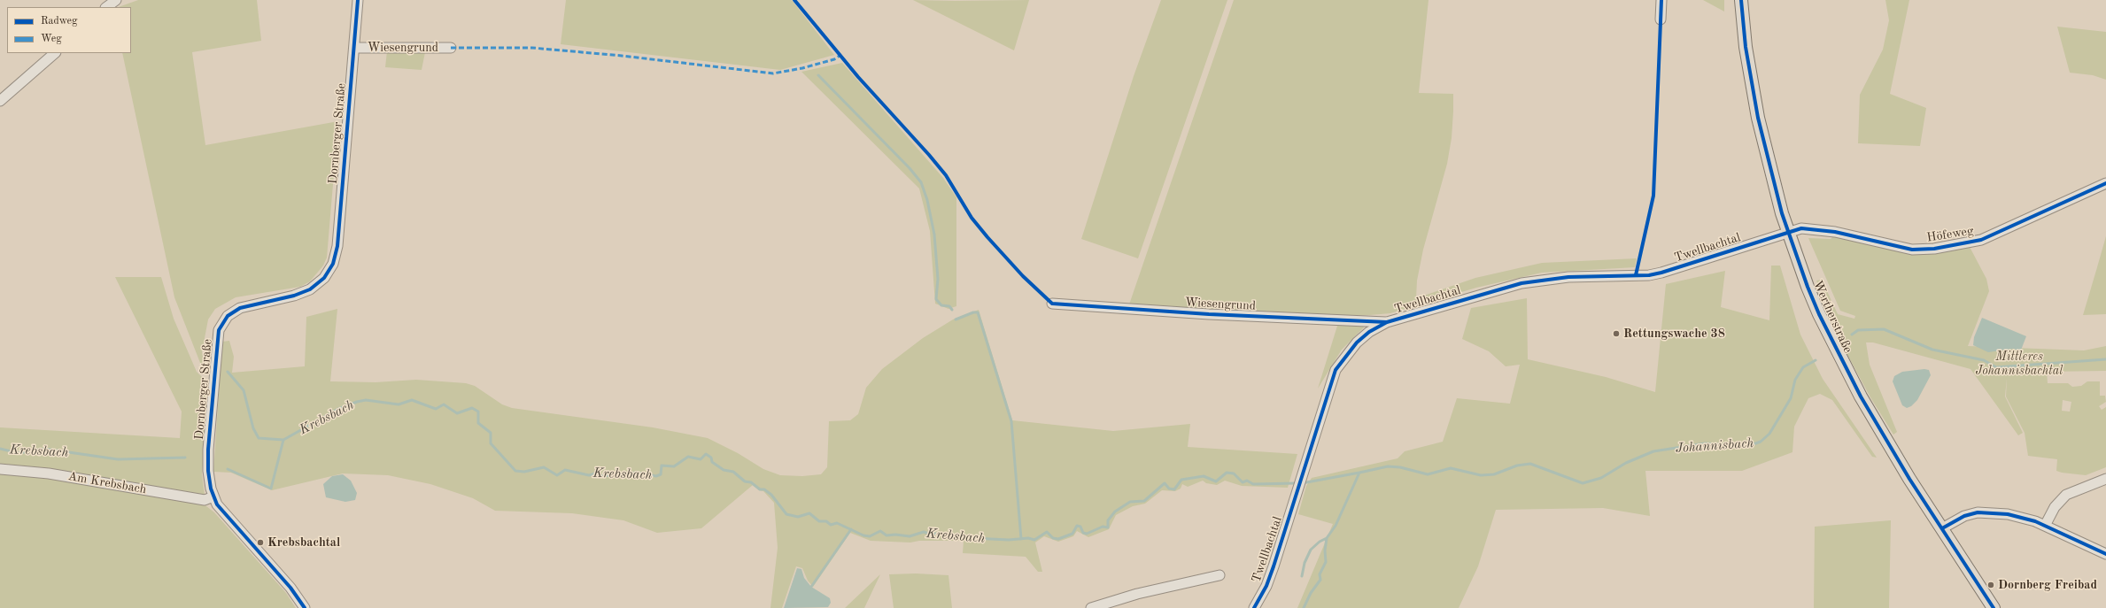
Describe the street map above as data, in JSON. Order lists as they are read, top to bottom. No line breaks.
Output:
{"streets":{"main road":["Wertherstraße"],"street":["Wiesengrund","Dornberger Straße","Höfeweg","Twellbachtal","Am Krebsbach"]},"crossings":[["Wiesengrund","Dornberger Straße"],["Wiesengrund","Twellbachtal"],["Dornberger Straße","Am Krebsbach"],["Höfeweg","Twellbachtal"],["Höfeweg","Wertherstraße"],["Twellbachtal","Wertherstraße"]],"water":["Krebsbach","Johannisbach"],"parks":["Mittleres Johannisbachtal"],"places":["Rettungswache 38","Krebsbachtal","Dornberg Freibad"],"legend":["Radweg","Weg"]}
